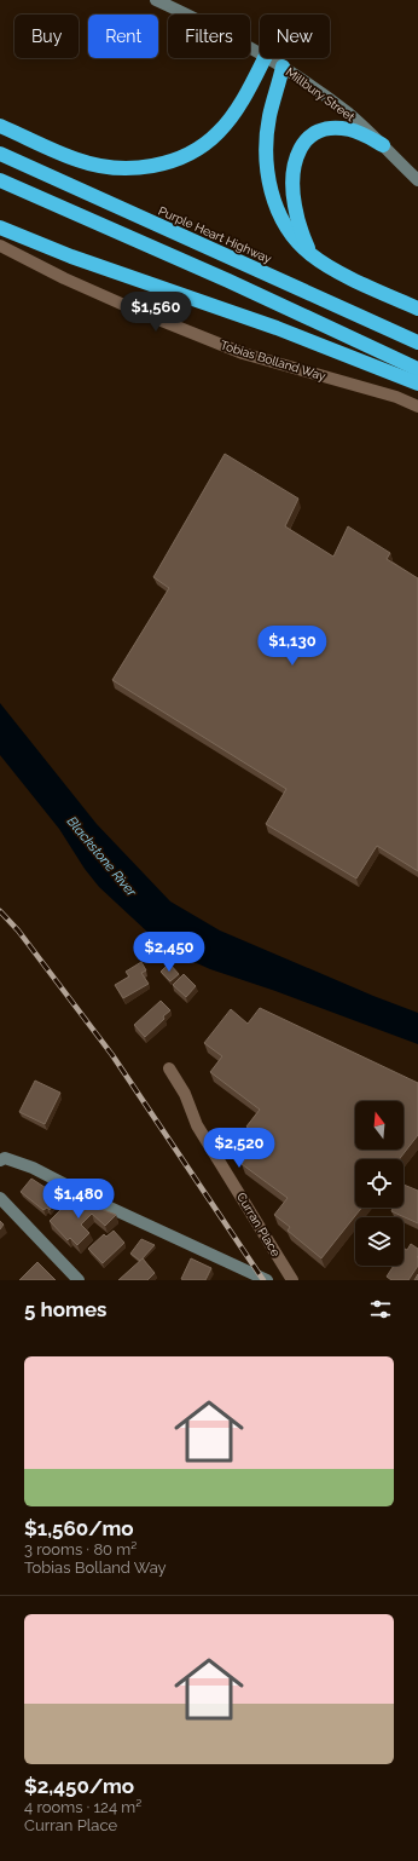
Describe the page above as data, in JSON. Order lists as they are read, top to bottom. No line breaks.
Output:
{"streets":{"highway":["Purple Heart Highway"],"main road":["Millbury Street"],"street":["Tobias Bolland Way","Curran Place"]},"water":["Blackstone River"],"north":"top","page":{"chip":["Buy","Rent","Filters","New"],"price":["$1,560","$1,130","$2,450","$2,520","$1,480"],"heading":"5 homes","list":[{"name":"$1,560/mo","note":"3 rooms · 80 m² · Tobias Bolland Way"},{"name":"$2,450/mo","note":"4 rooms · 124 m² · Curran Place"}]}}
